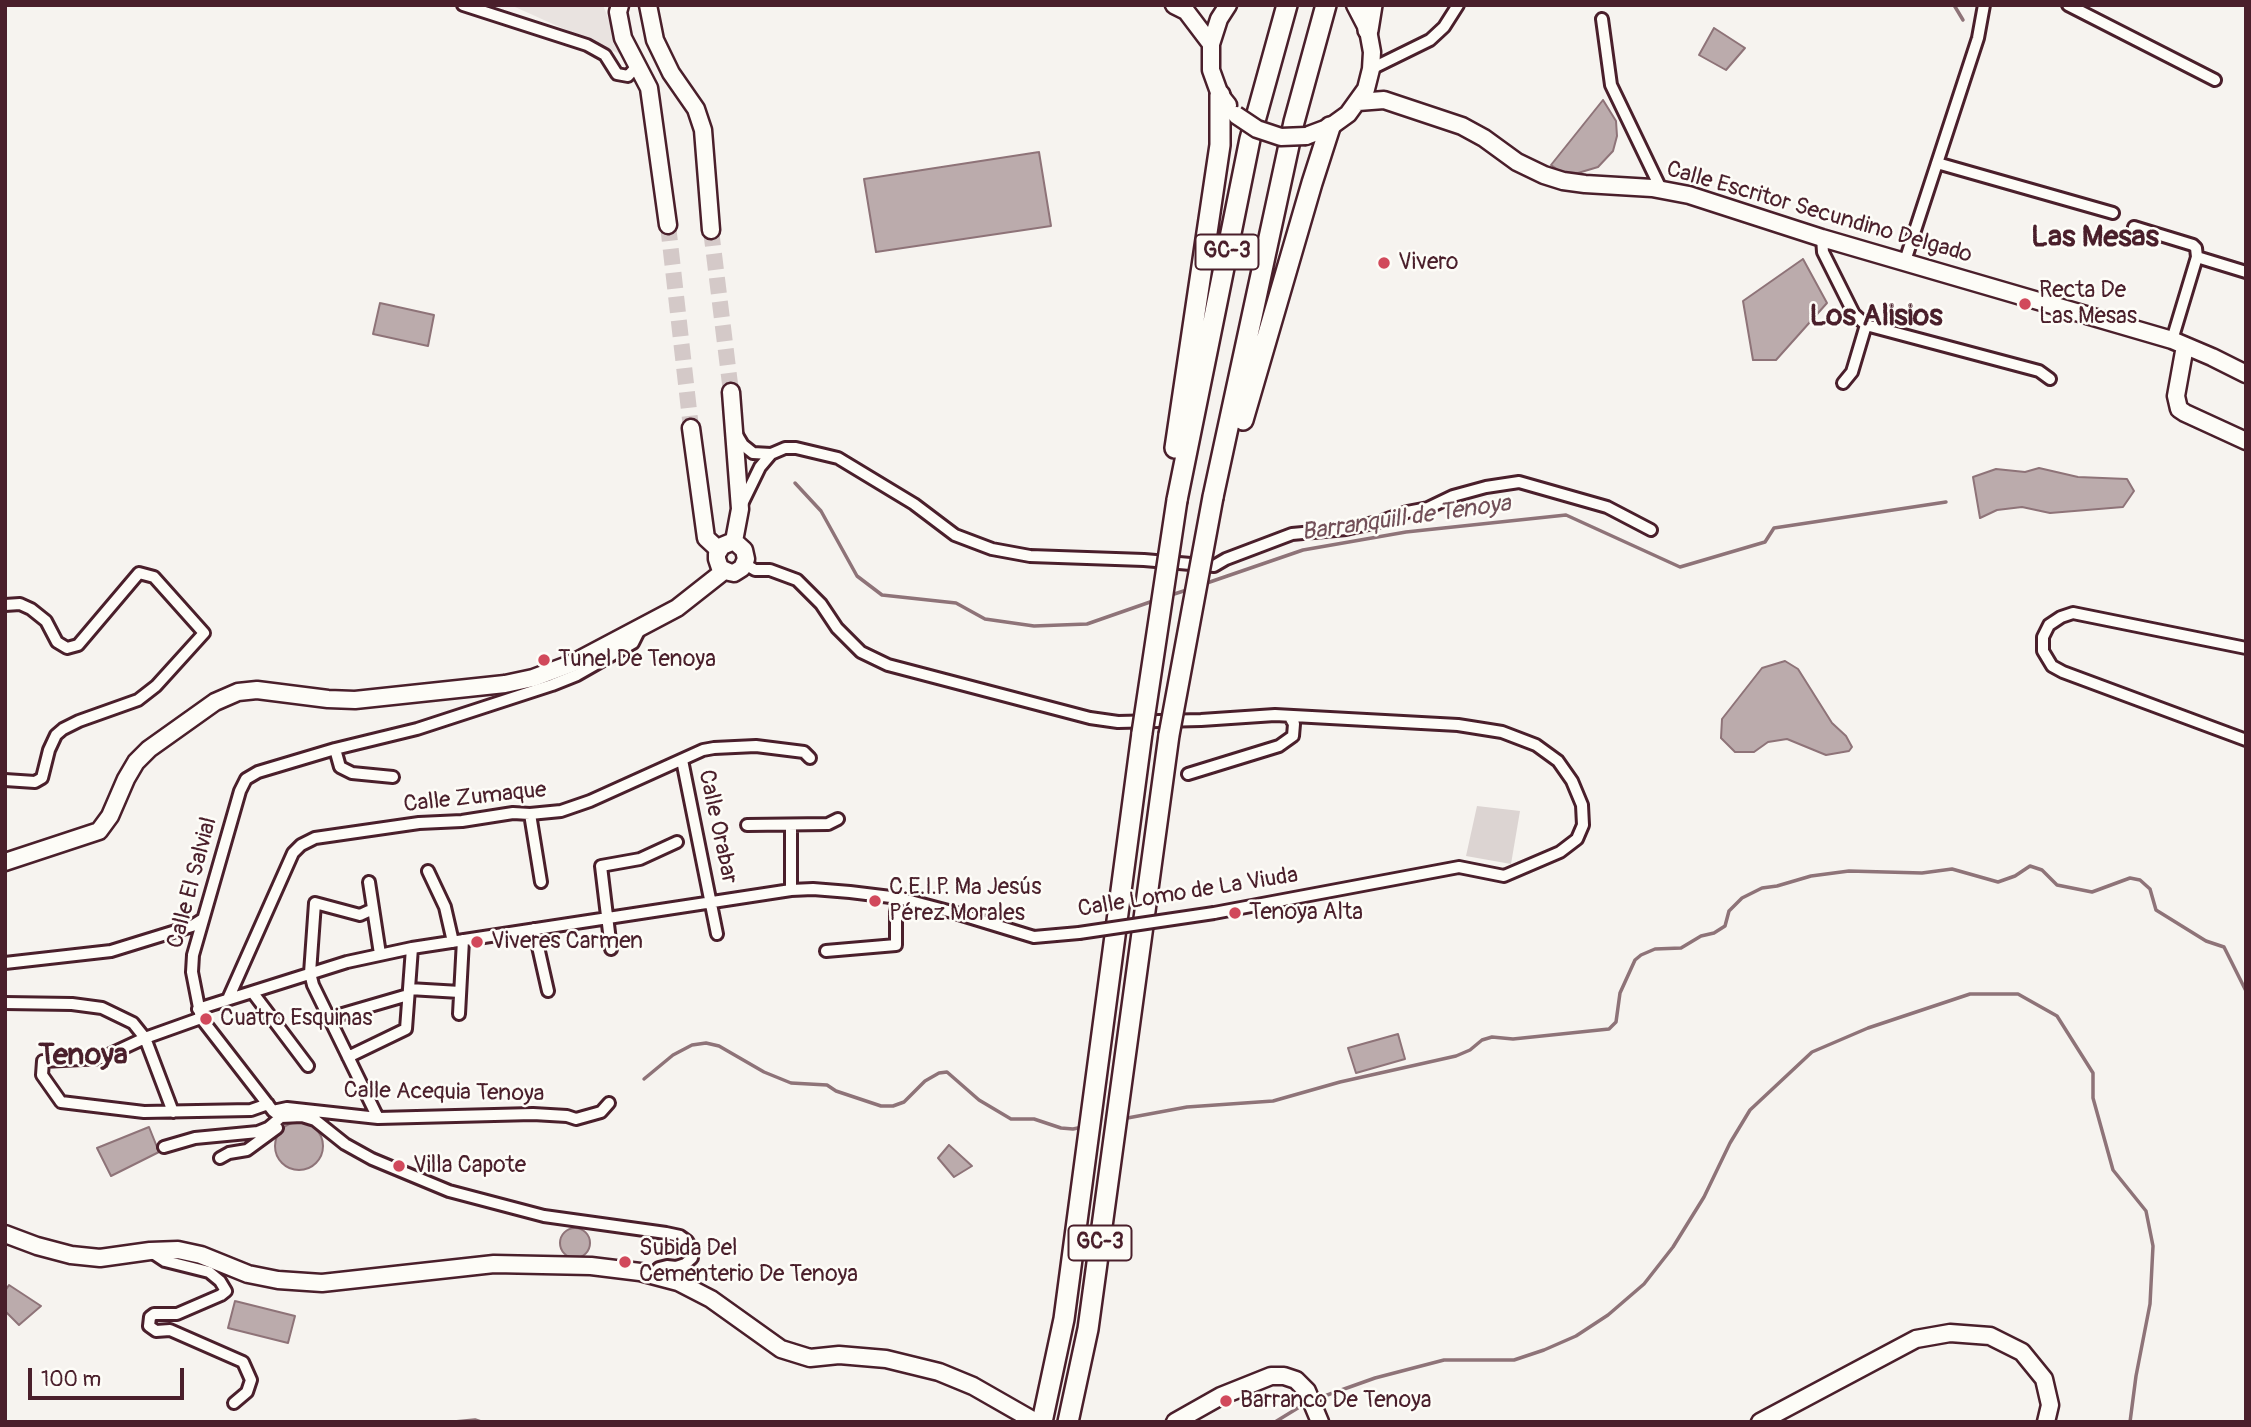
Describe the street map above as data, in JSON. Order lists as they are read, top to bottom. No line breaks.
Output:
{"streets":{"highway":["GC-3"],"main road":["Calle Escritor Secundino Delgado"],"street":["Calle Zumaque","Calle Orabar","Calle El Salvial","Calle Lomo de La Viuda","Calle Acequia Tenoya"]},"crossings":[["Calle Zumaque","Calle Orabar"],["Calle Zumaque","Calle Lomo de La Viuda"],["Calle Orabar","Calle Lomo de La Viuda"],["Calle El Salvial","Calle Lomo de La Viuda"],["Calle El Salvial","Calle Acequia Tenoya"],["Calle Lomo de La Viuda","Calle Acequia Tenoya"]],"districts":["Las Mesas","Los Alisios","Tenoya"],"water":["Barranquill de Tenoya"],"places":["Vivero","Recta De Las Mesas","Tunel De Tenoya","C.E.I.P. Mª Jesús Pérez Morales","Tenoya Alta","Viveres Carmen","Cuatro Esquinas","Villa Capote","Subida Del Cementerio De Tenoya","Barranco De Tenoya"],"scale_bar":"100 m"}
